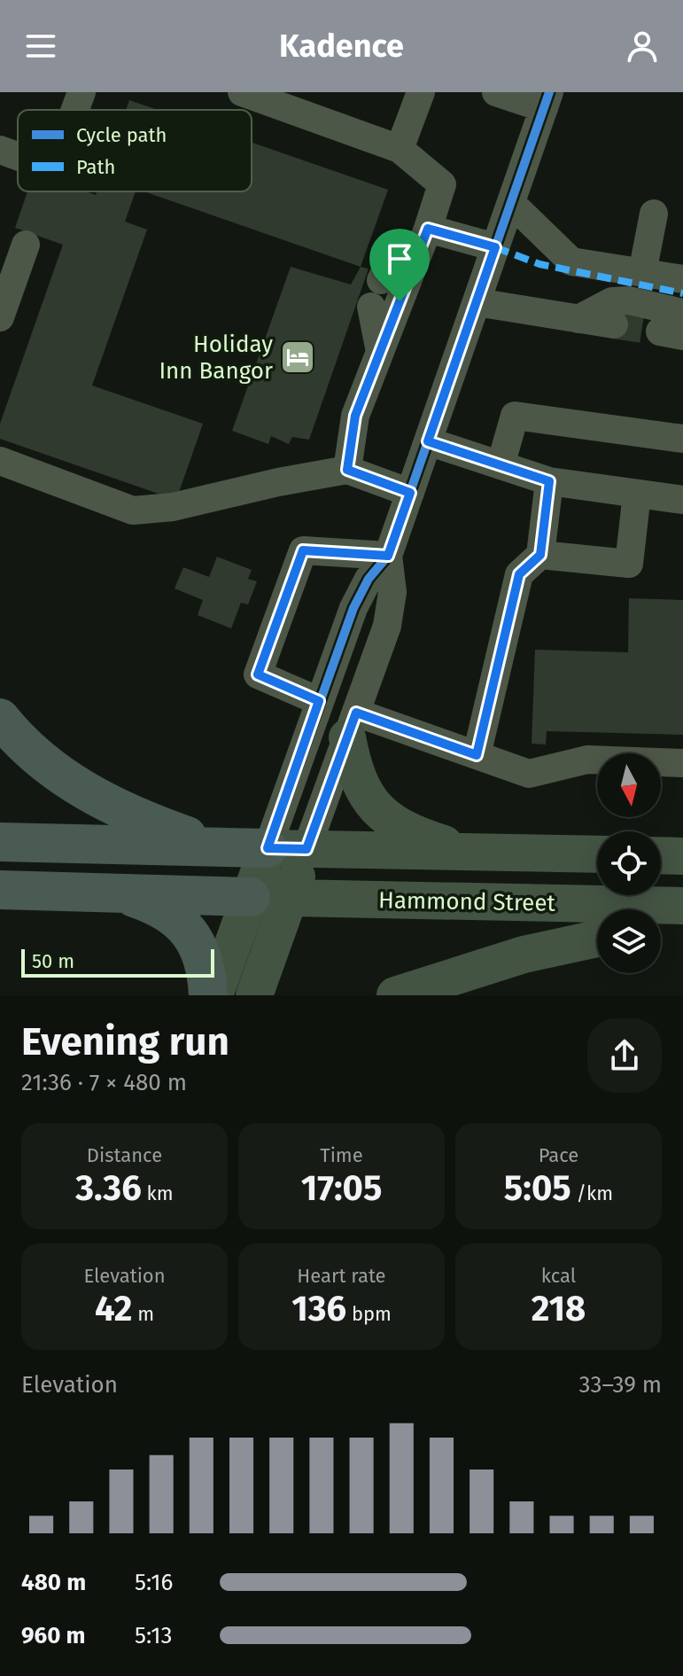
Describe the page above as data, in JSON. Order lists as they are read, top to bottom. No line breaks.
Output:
{"streets":{"main road":["Hammond Street"]},"places":{"hotel":["Holiday Inn Bangor"]},"legend":["Cycle path","Path"],"scale_bar":"50 m","north":"bottom","page":{"header":"Kadence","scale":"50 m","heading":["Evening run","21:36 · 7 × 480 m"],"stats":[["Distance","3.36 km"],["Time","17:05"],["Pace","5:05 /km"],["Elevation","42 m"],["Heart rate","136 bpm"],["kcal","218"]],"chart":["Elevation","33–39 m"],"list":[{"name":"480 m","note":"5:16"},{"name":"960 m","note":"5:13"}]}}
